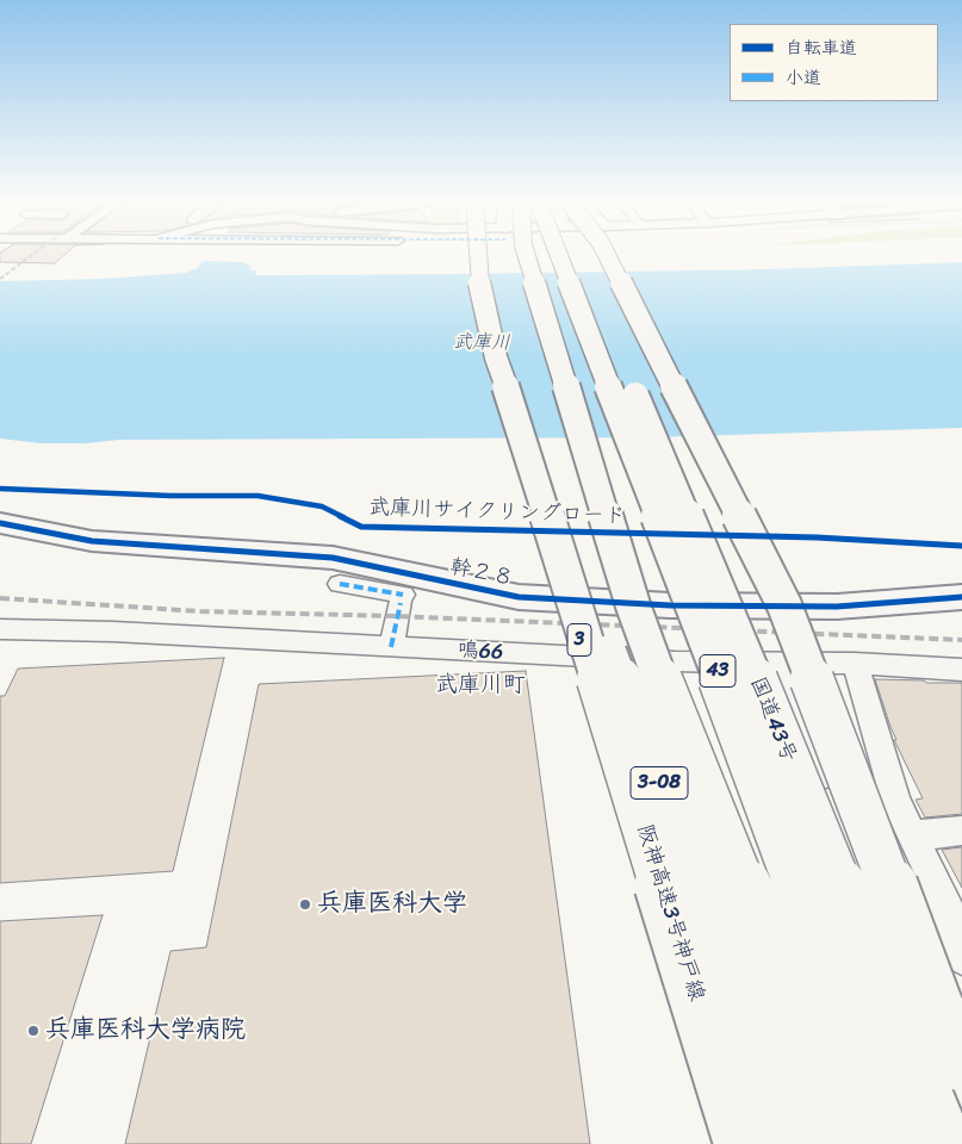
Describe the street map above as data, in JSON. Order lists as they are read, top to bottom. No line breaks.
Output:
{"streets":{"highway":["3","43","国道43号","3-08","阪神高速3号神戸線"],"street":["幹２８","鳴66"],"cycle path":["武庫川サイクリングロード"]},"crossings":[["3-08","阪神高速3号神戸線"]],"districts":["武庫川町"],"water":["武庫川"],"places":["兵庫医科大学","兵庫医科大学病院"],"legend":["自転車道","小道"]}
